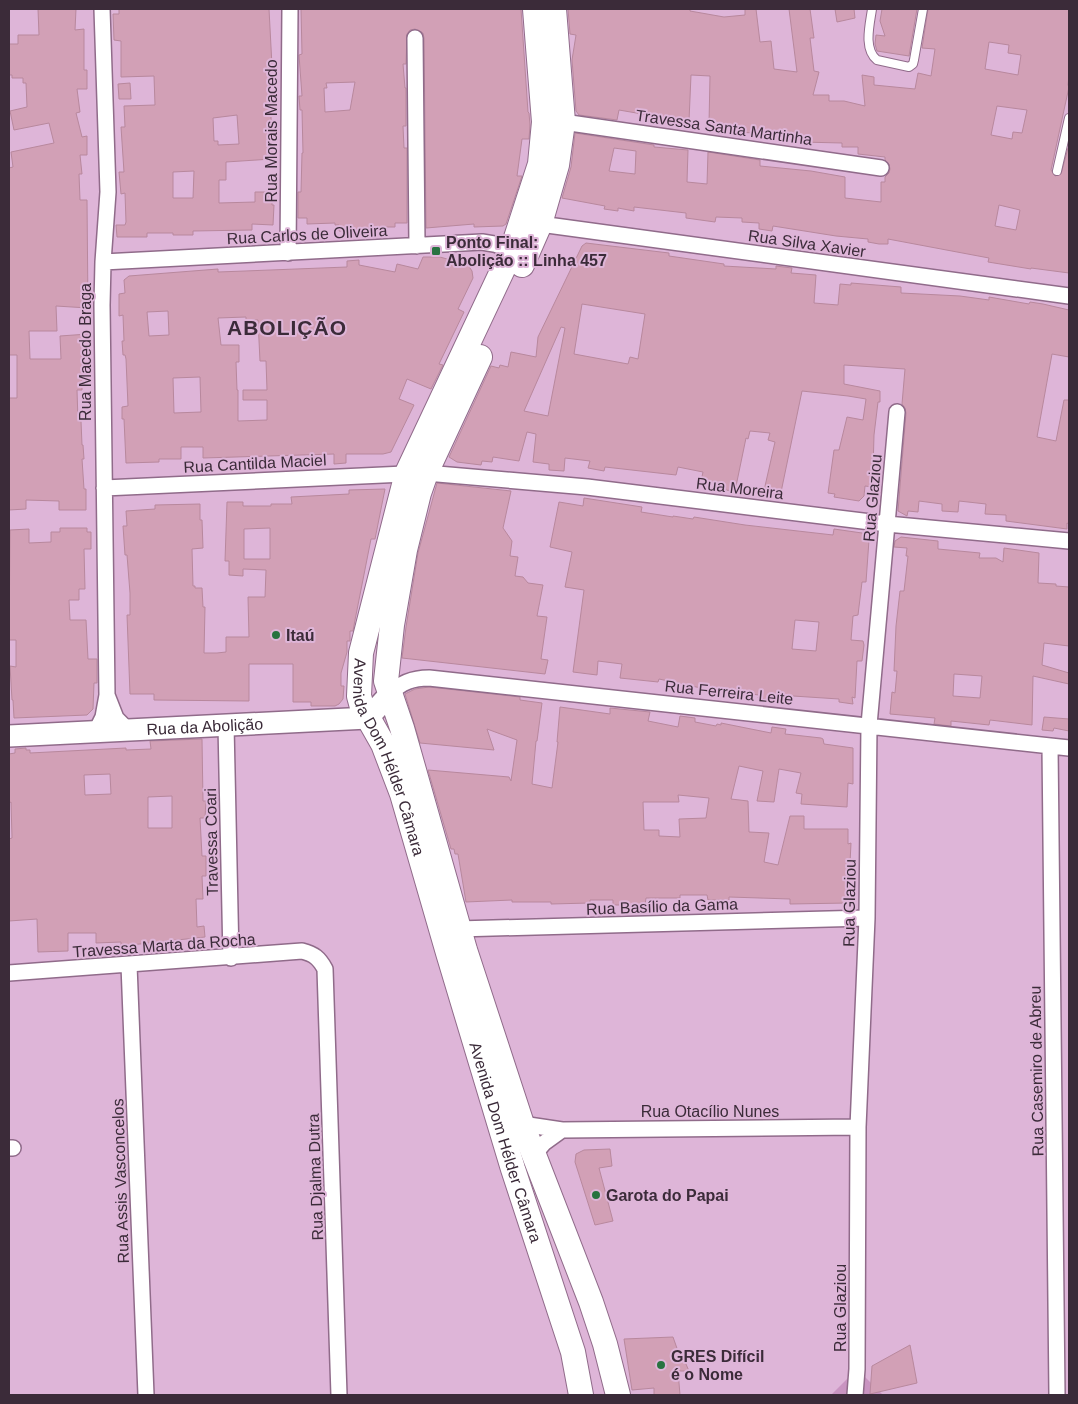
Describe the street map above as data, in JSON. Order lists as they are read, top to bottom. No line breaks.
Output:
{"streets":{"main road":["Avenida Dom Hélder Câmara"],"street":["Travessa Santa Martinha","Rua Morais Macedo","Rua Carlos de Oliveira","Rua Silva Xavier","Rua Macedo Braga","Rua Cantilda Maciel","Rua Moreira","Rua Glaziou","Rua Ferreira Leite","Rua da Abolição","Travessa Coari","Rua Basílio da Gama","Travessa Marta da Rocha","Rua Casemiro de Abreu","Rua Otacílio Nunes","Rua Djalma Dutra","Rua Assis Vasconcelos"]},"crossings":[["Travessa Santa Martinha","Avenida Dom Hélder Câmara"],["Rua Morais Macedo","Rua Carlos de Oliveira"],["Rua Carlos de Oliveira","Rua Macedo Braga"],["Rua Carlos de Oliveira","Avenida Dom Hélder Câmara"],["Rua Silva Xavier","Avenida Dom Hélder Câmara"],["Rua Macedo Braga","Rua Cantilda Maciel"],["Rua Macedo Braga","Rua da Abolição"],["Rua Cantilda Maciel","Rua Moreira"],["Rua Cantilda Maciel","Avenida Dom Hélder Câmara"],["Rua Moreira","Rua Glaziou"],["Rua Moreira","Avenida Dom Hélder Câmara"],["Rua Glaziou","Rua Ferreira Leite"],["Rua Glaziou","Rua Basílio da Gama"],["Rua Glaziou","Rua Otacílio Nunes"],["Rua Ferreira Leite","Avenida Dom Hélder Câmara"],["Rua Ferreira Leite","Rua Casemiro de Abreu"],["Rua da Abolição","Avenida Dom Hélder Câmara"],["Rua da Abolição","Travessa Coari"],["Avenida Dom Hélder Câmara","Rua Basílio da Gama"],["Avenida Dom Hélder Câmara","Rua Otacílio Nunes"],["Travessa Coari","Travessa Marta da Rocha"],["Travessa Marta da Rocha","Rua Djalma Dutra"],["Travessa Marta da Rocha","Rua Assis Vasconcelos"]],"districts":["ABOLIÇÃO"],"places":{"transit":["Ponto Final: Abolição :: Linha 457"],"other":["Itaú","Garota do Papai","GRES Difícil é o Nome"]}}
